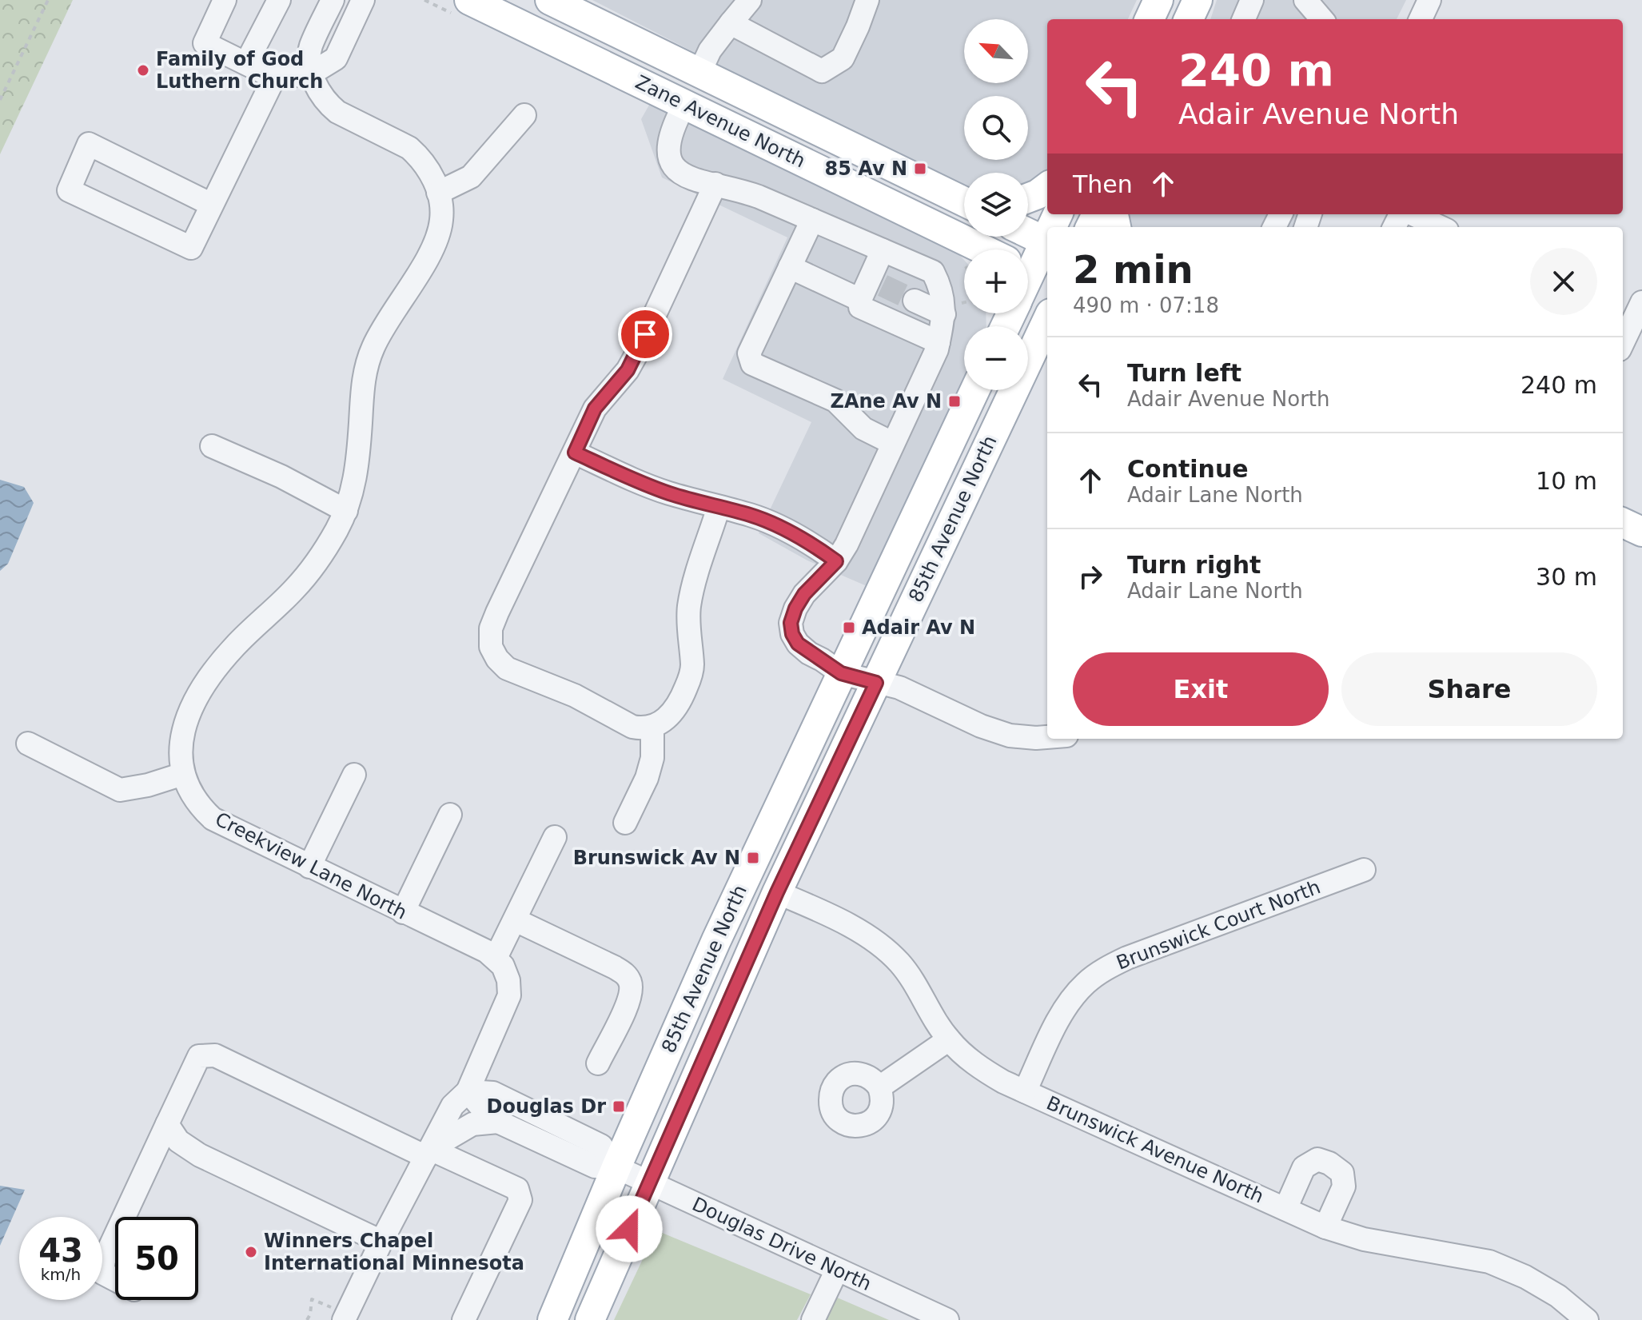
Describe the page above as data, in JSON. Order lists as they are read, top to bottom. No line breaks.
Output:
{"streets":{"main road":["Zane Avenue North","85th Avenue North"],"street":["Creekview Lane North","Brunswick Court North","Brunswick Avenue North","Douglas Drive North"]},"crossings":[["85th Avenue North","Brunswick Avenue North"],["85th Avenue North","Douglas Drive North"],["Brunswick Court North","Brunswick Avenue North"]],"places":{"other":["Family of God Luthern Church","Winners Chapel International Minnesota"],"transit":["85 Av N","ZAne Av N","Adair Av N","Brunswick Av N","Douglas Dr"]},"north":"top left","page":{"map_buttons":["+","−"],"turn":["240 m","Adair Avenue North"],"then":"Then","heading":["2 min","490 m · 07:18"],"list":[{"name":"Turn left","note":"Adair Avenue North","value":"240 m"},{"name":"Continue","note":"Adair Lane North","value":"10 m"},{"name":"Turn right","note":"Adair Lane North","value":"30 m"}],"buttons":["Exit","Share"],"speed":"43 km/h","limit":"50"}}
